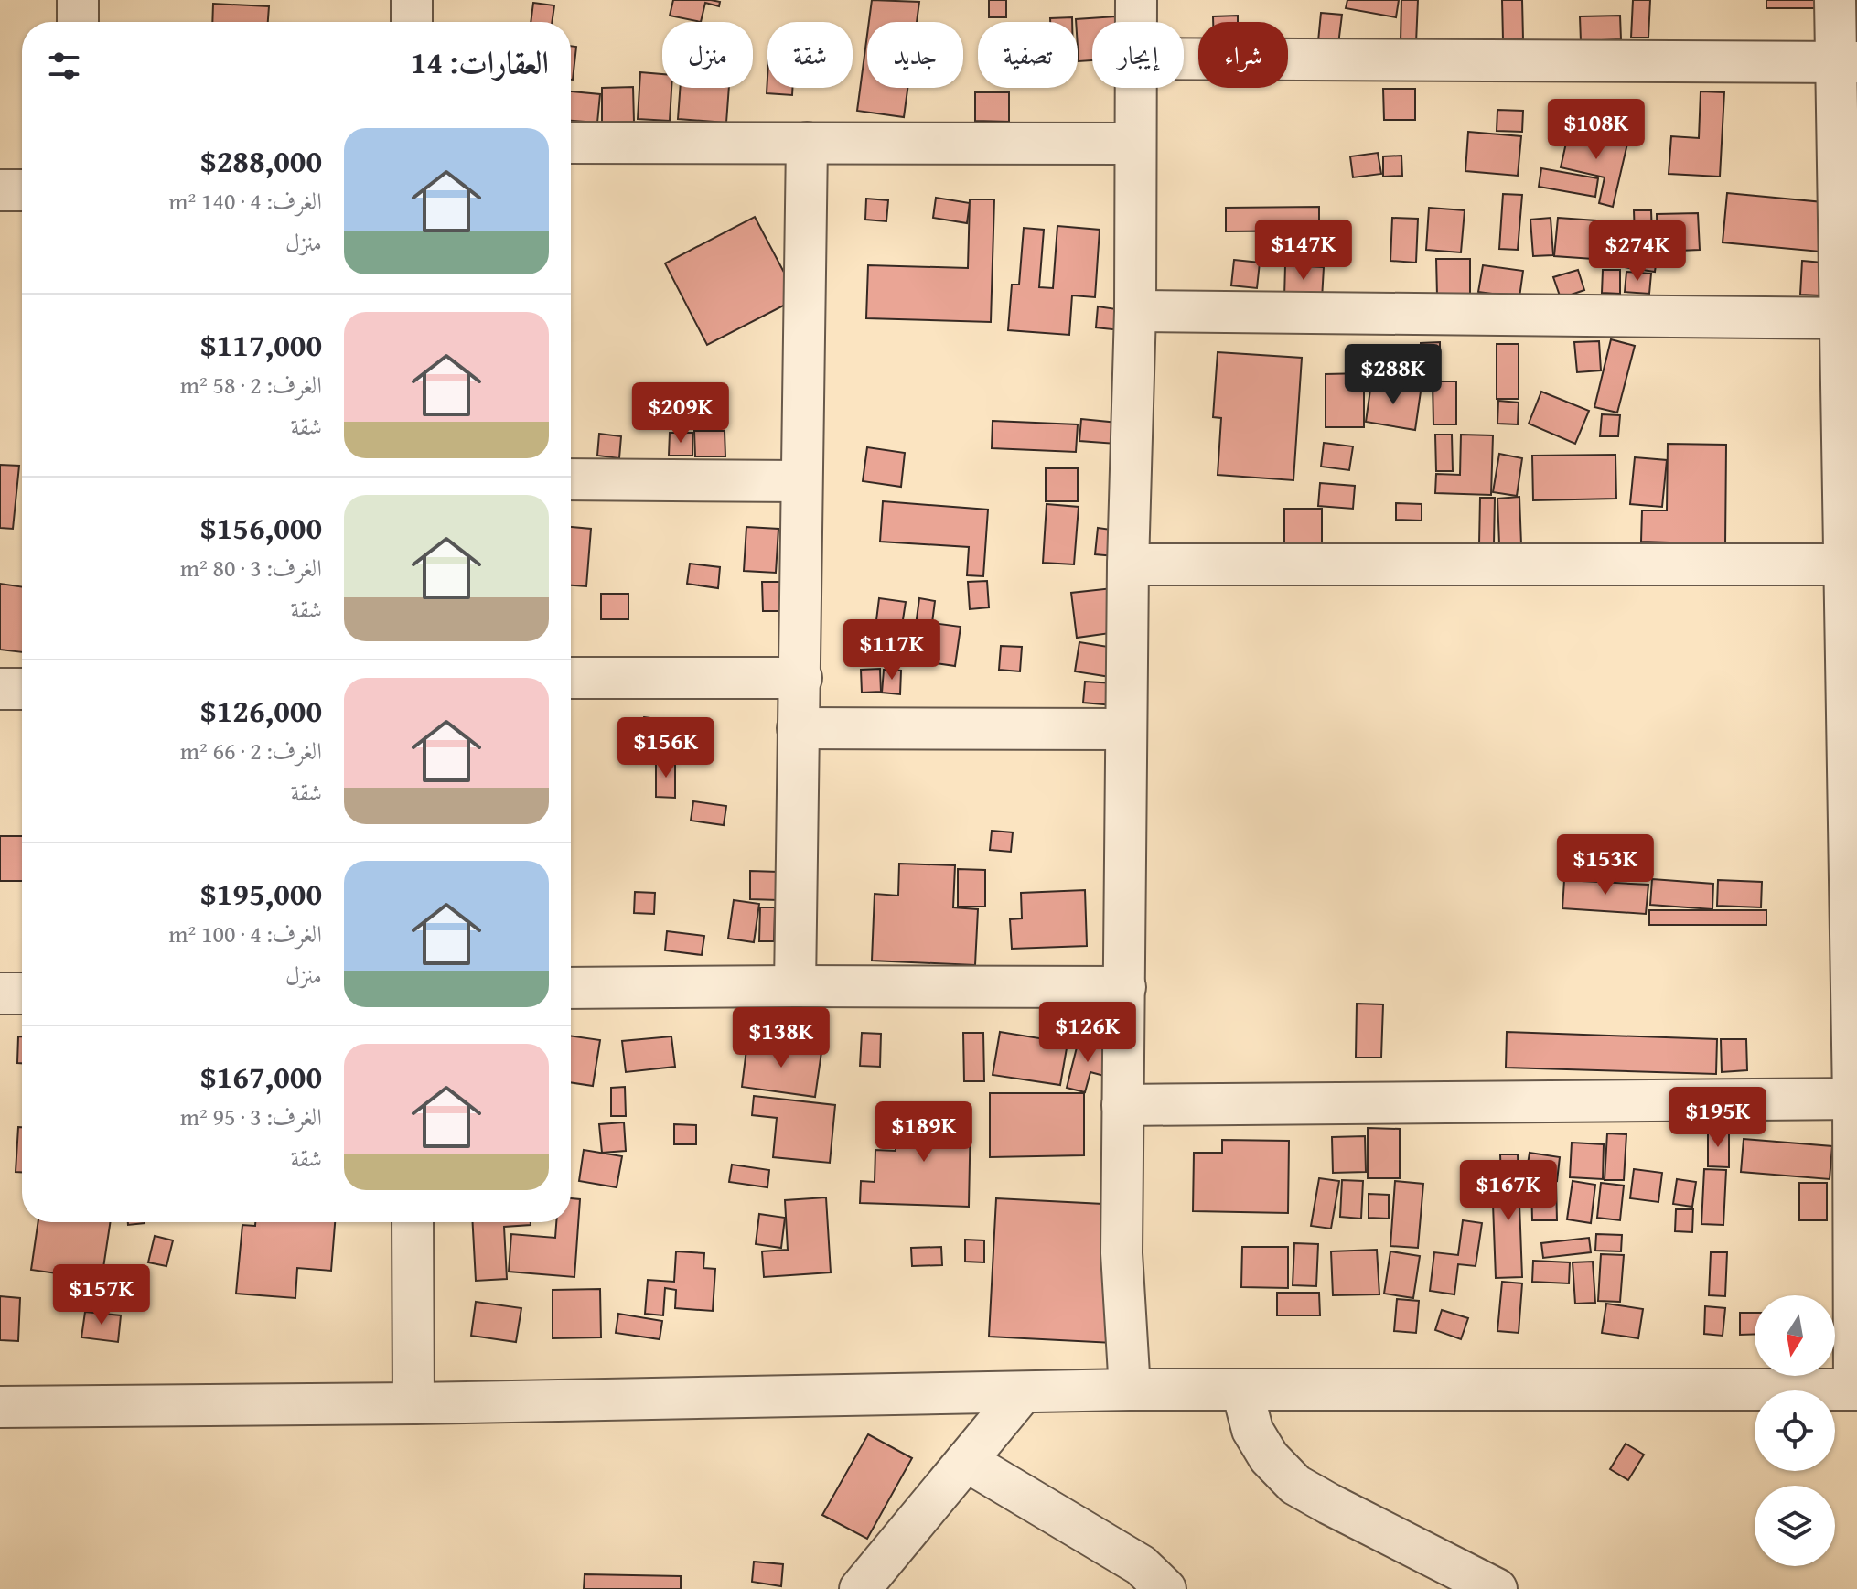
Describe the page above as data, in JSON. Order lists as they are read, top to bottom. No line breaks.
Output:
{"north":"bottom","page":{"chip":["شراء","إيجار","تصفية","جديد","شقة","منزل"],"heading":"العقارات: 14","price":["$108K","$147K","$274K","$288K","$209K","$117K","$156K","$153K","$126K","$138K","$195K","$189K","$167K","$157K"],"list":[{"name":"$288,000","note":"الغرف: 4 · 140 m² · منزل"},{"name":"$117,000","note":"الغرف: 2 · 58 m² · شقة"},{"name":"$156,000","note":"الغرف: 3 · 80 m² · شقة"},{"name":"$126,000","note":"الغرف: 2 · 66 m² · شقة"},{"name":"$195,000","note":"الغرف: 4 · 100 m² · منزل"},{"name":"$167,000","note":"الغرف: 3 · 95 m² · شقة"}]}}
